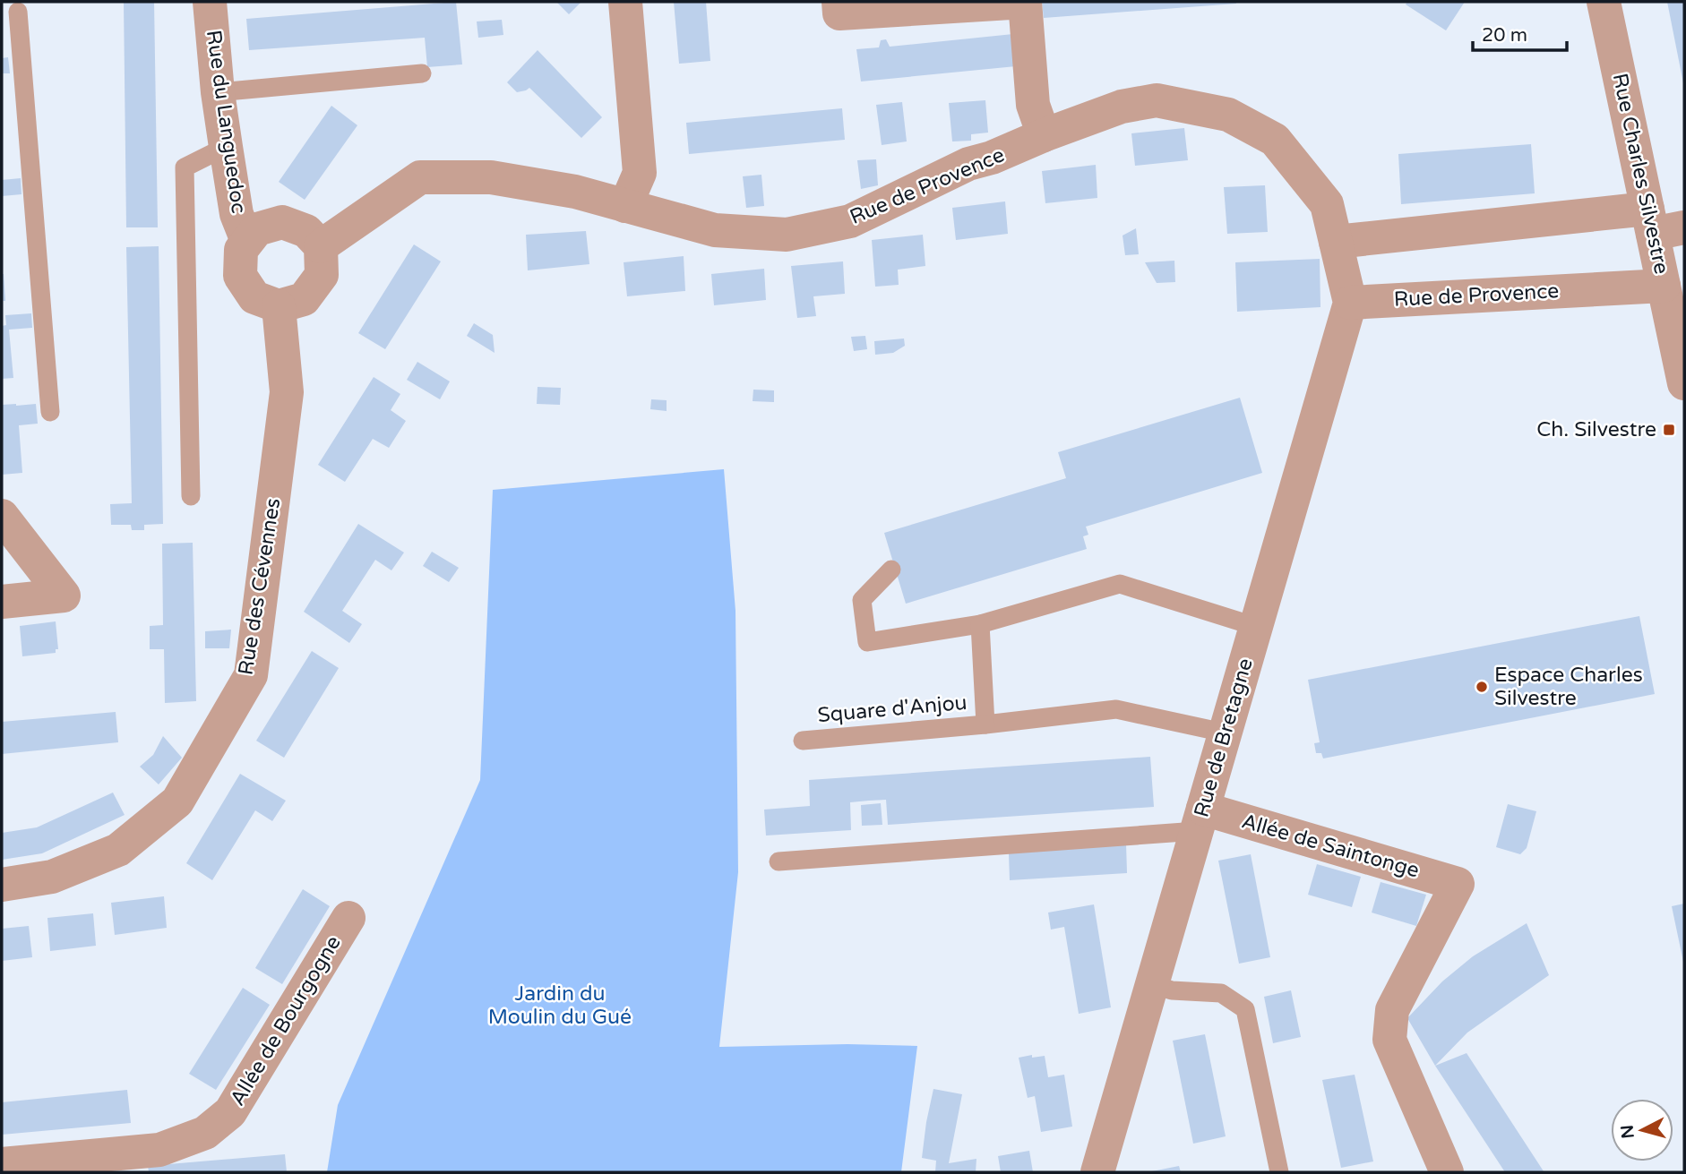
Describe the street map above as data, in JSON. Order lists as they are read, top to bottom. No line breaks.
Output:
{"streets":{"street":["Rue du Languedoc","Rue Charles Silvestre","Rue de Provence","Rue des Cévennes","Rue de Bretagne","Allée de Saintonge","Allée de Bourgogne"],"lane":["Square d'Anjou"]},"crossings":[["Rue du Languedoc","Rue de Provence"],["Rue du Languedoc","Rue des Cévennes"],["Rue Charles Silvestre","Rue de Provence"],["Rue de Provence","Rue des Cévennes"],["Rue de Provence","Rue de Bretagne"],["Square d'Anjou","Rue de Bretagne"],["Rue de Bretagne","Allée de Saintonge"]],"parks":["Jardin du Moulin du Gué"],"places":{"transit":["Ch. Silvestre"],"other":["Espace Charles Silvestre"]},"scale_bar":"20 m","north":"left"}
